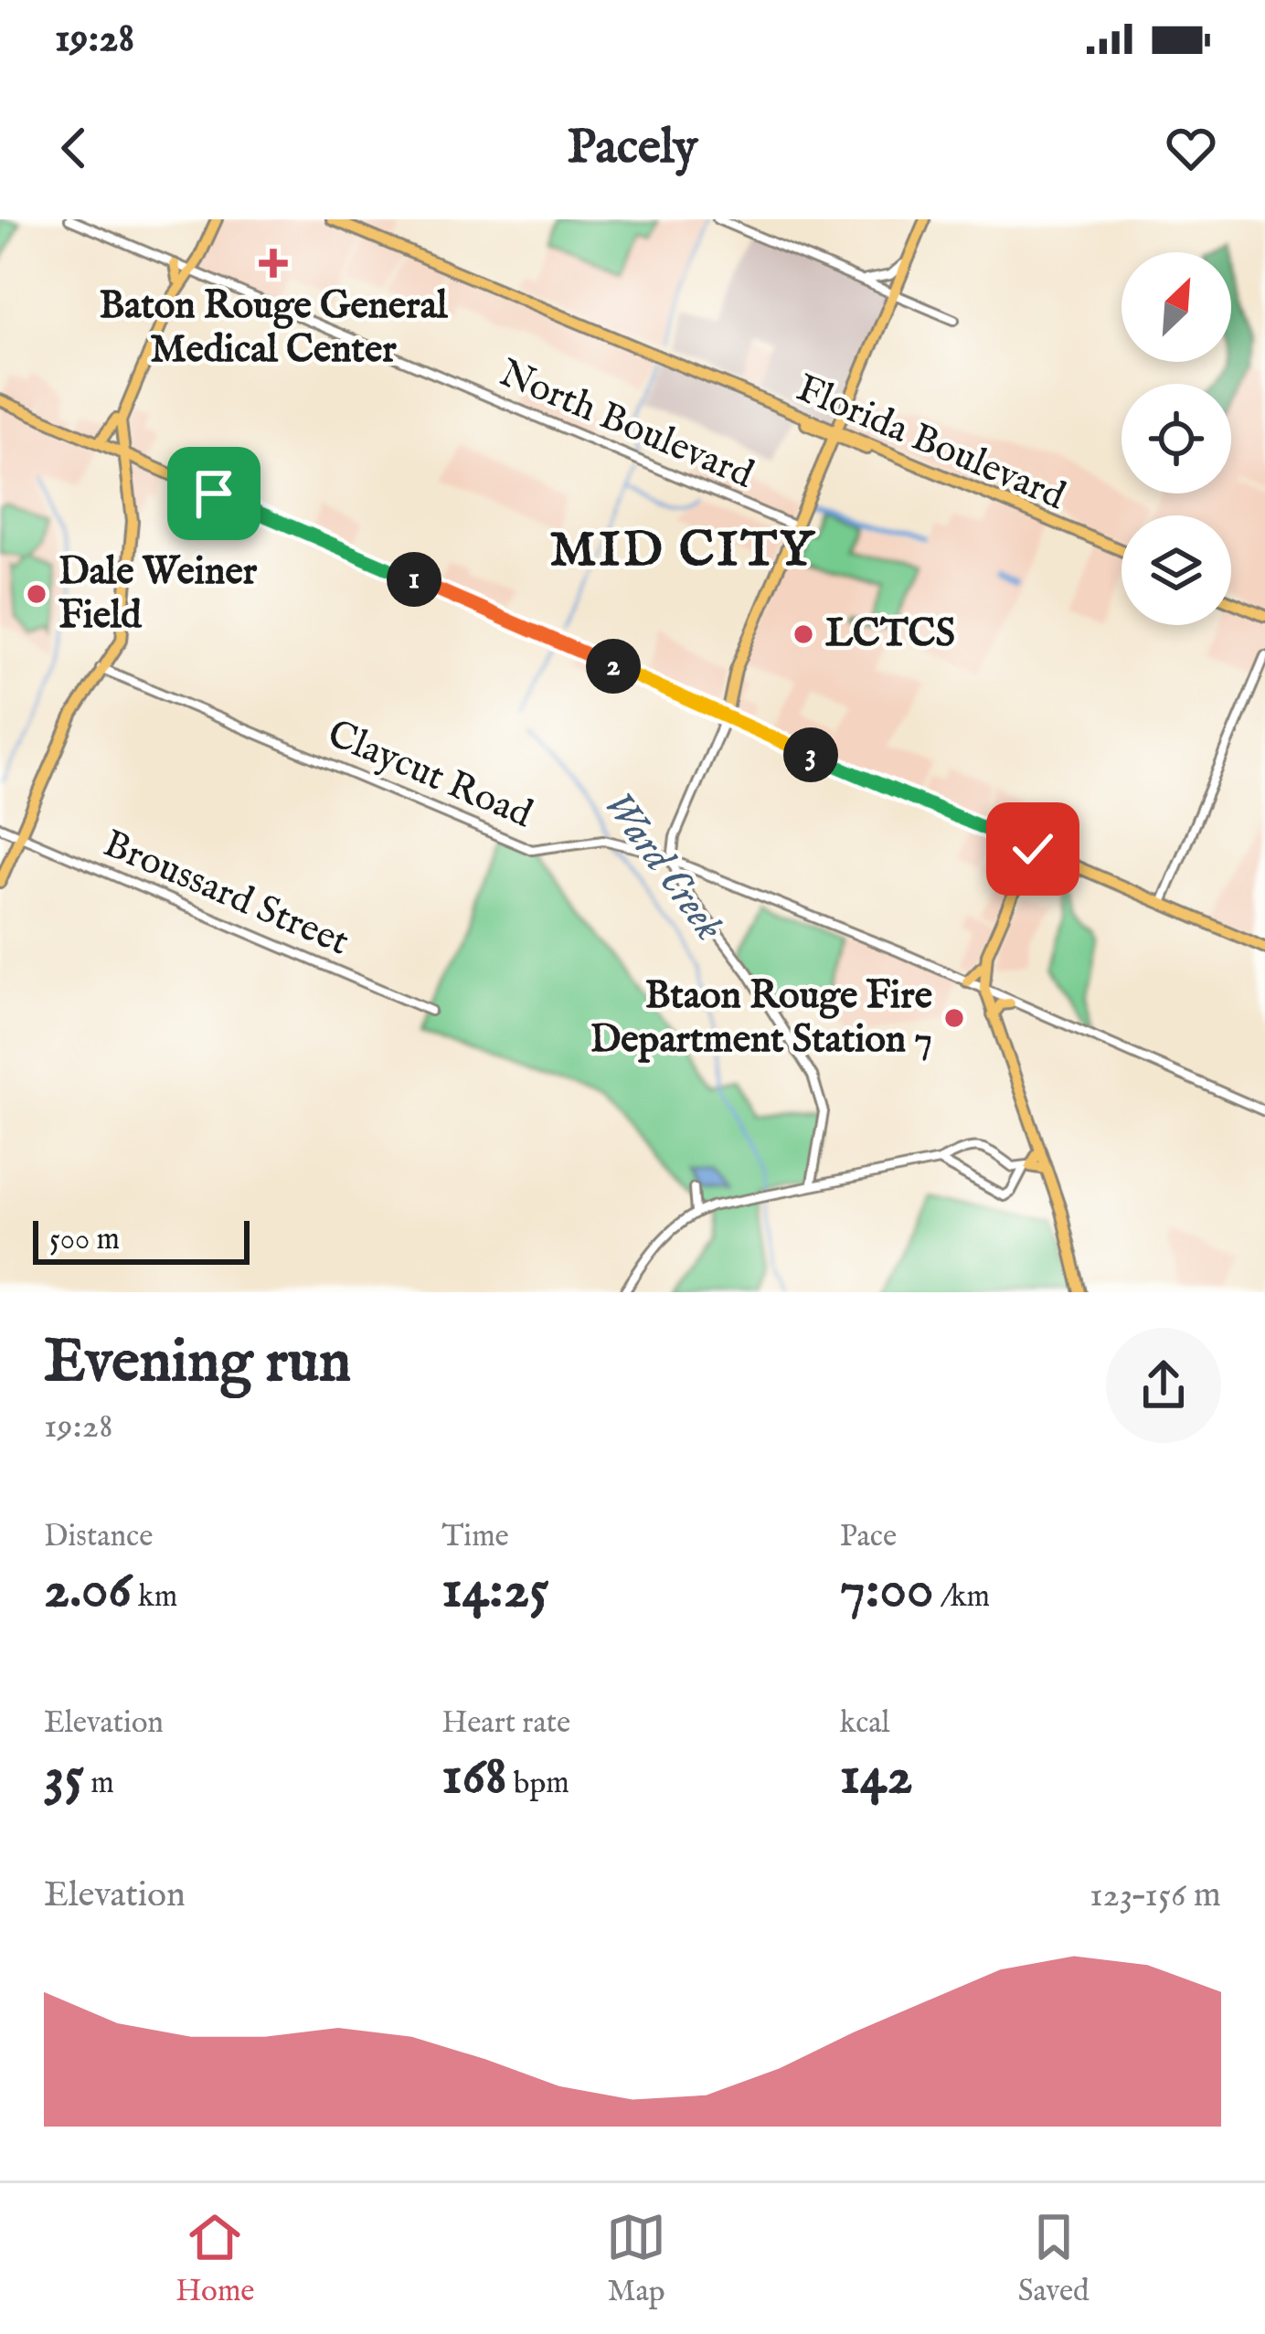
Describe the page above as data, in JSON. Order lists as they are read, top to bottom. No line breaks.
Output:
{"streets":{"main road":["Florida Boulevard"],"street":["North Boulevard","Claycut Road","Broussard Street"]},"districts":["MID CITY"],"water":["Ward Creek"],"places":{"health":["Baton Rouge General Medical Center"],"other":["Dale Weiner Field","LCTCS","Btaon Rouge Fire Department Station 7"]},"scale_bar":"500 m","north":"top right","page":{"status":"19:28","header":"Pacely","pins":["1","2","3"],"scale":"500 m","heading":["Evening run","19:28"],"stats":[["Distance","2.06 km"],["Time","14:25"],["Pace","7:00 /km"],["Elevation","35 m"],["Heart rate","168 bpm"],["kcal","142"]],"chart":["Elevation","123–156 m"],"tabs":["Home","Map","Saved"]}}
